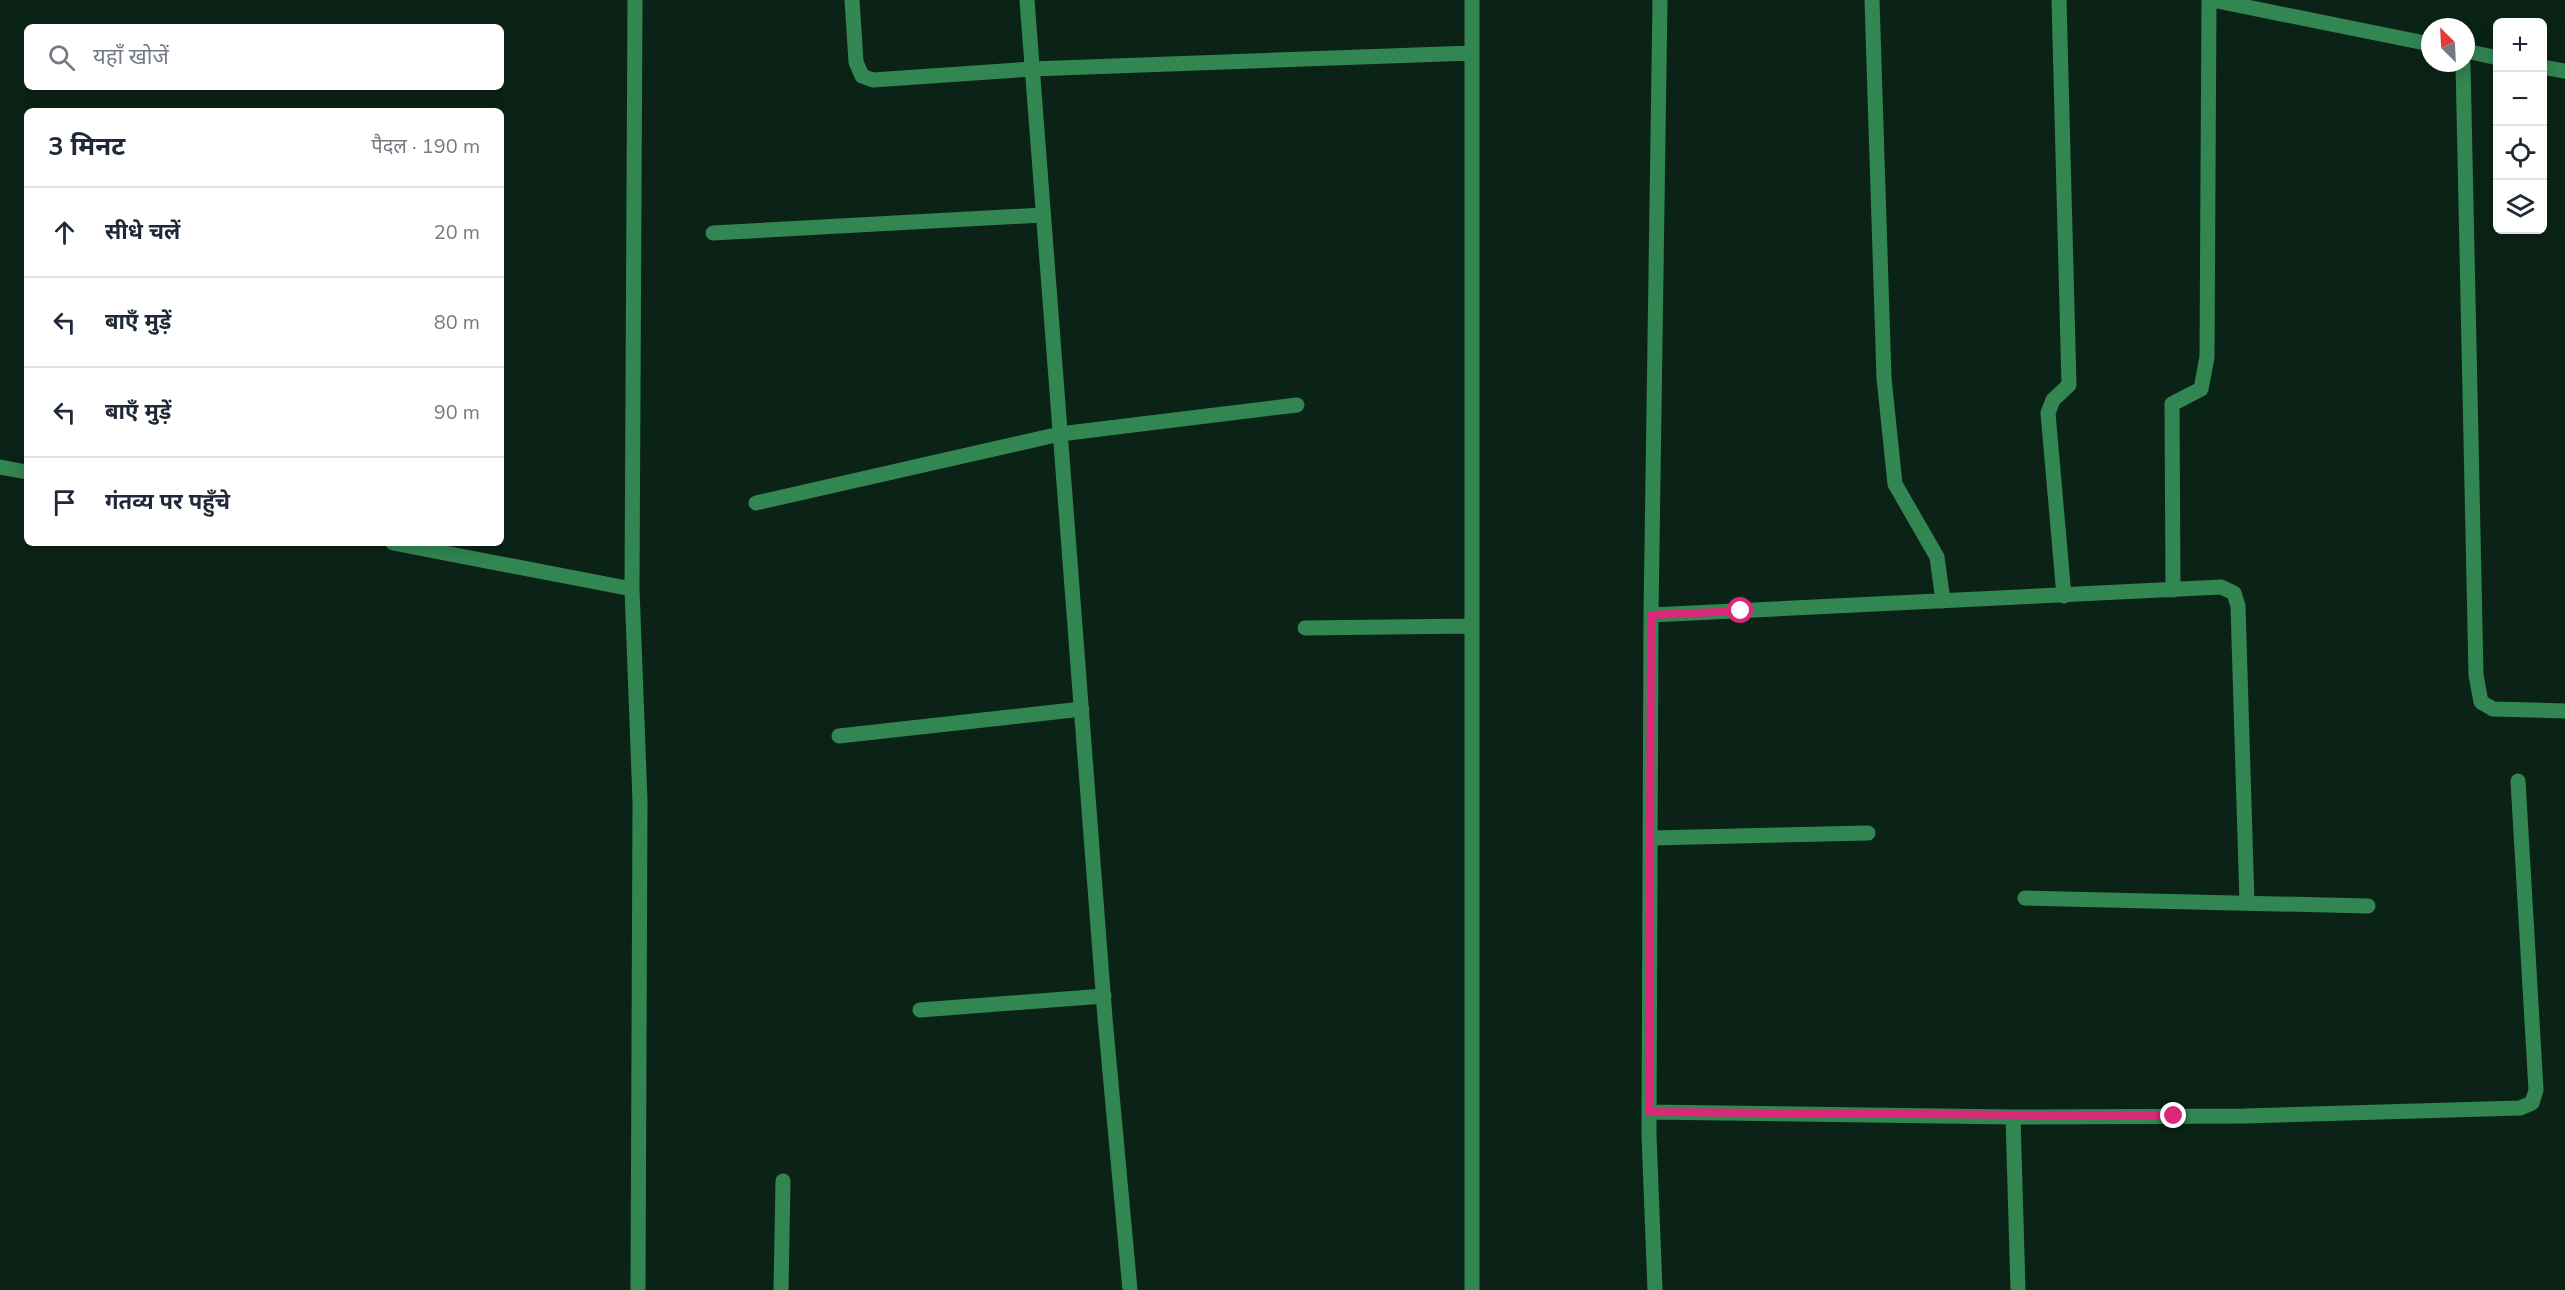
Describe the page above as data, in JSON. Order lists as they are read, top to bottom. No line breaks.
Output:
{"north":"top left","page":{"map_buttons":["+","−"],"search":"यहाँ खोजें","heading":["3 मिनट","पैदल · 190 m"],"list":[["सीधे चलें","20 m"],["बाएँ मुड़ें","80 m"],["बाएँ मुड़ें","90 m"],"गंतव्य पर पहुँचे"]}}
